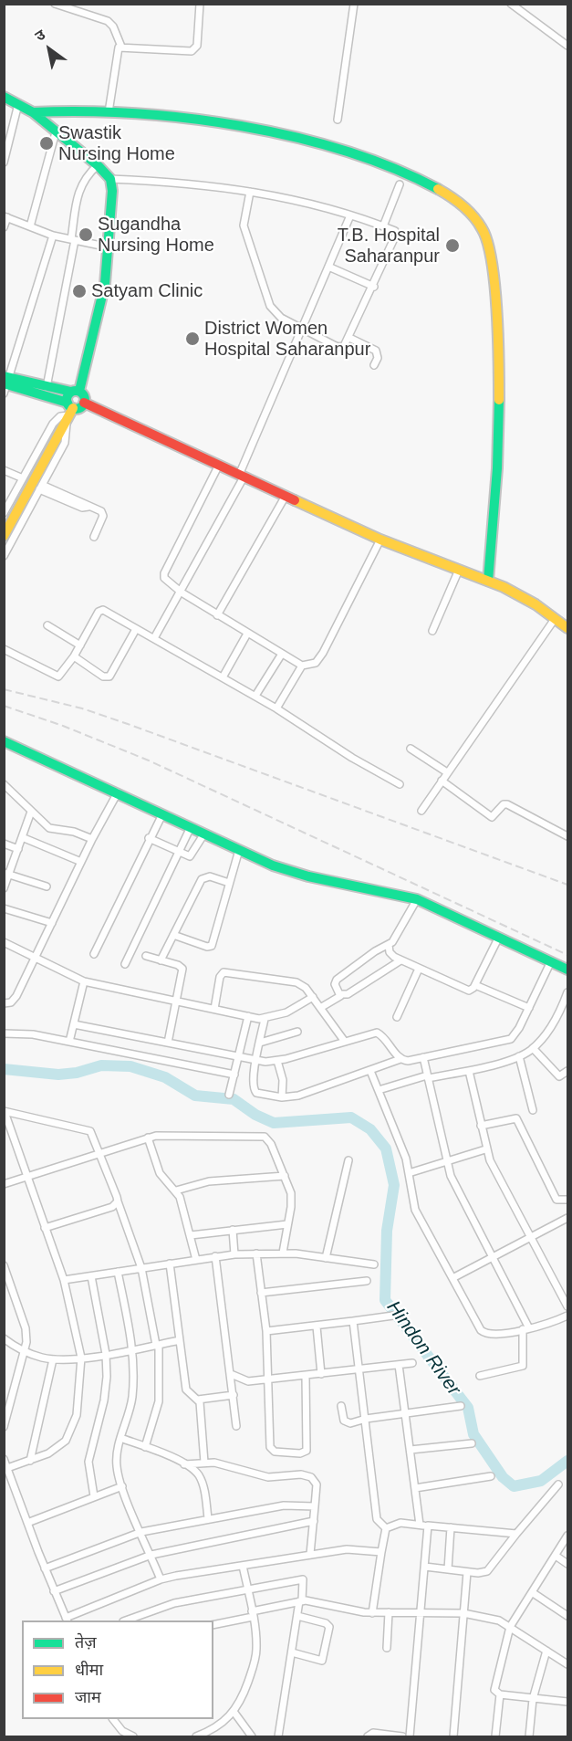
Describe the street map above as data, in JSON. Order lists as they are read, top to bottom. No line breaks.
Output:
{"water":["Hindon River"],"places":["Swastik Nursing Home","Sugandha Nursing Home","T.B. Hospital Saharanpur","Satyam Clinic","District Women Hospital Saharanpur"],"legend":["तेज़","धीमा","जाम"],"north":"top left"}
